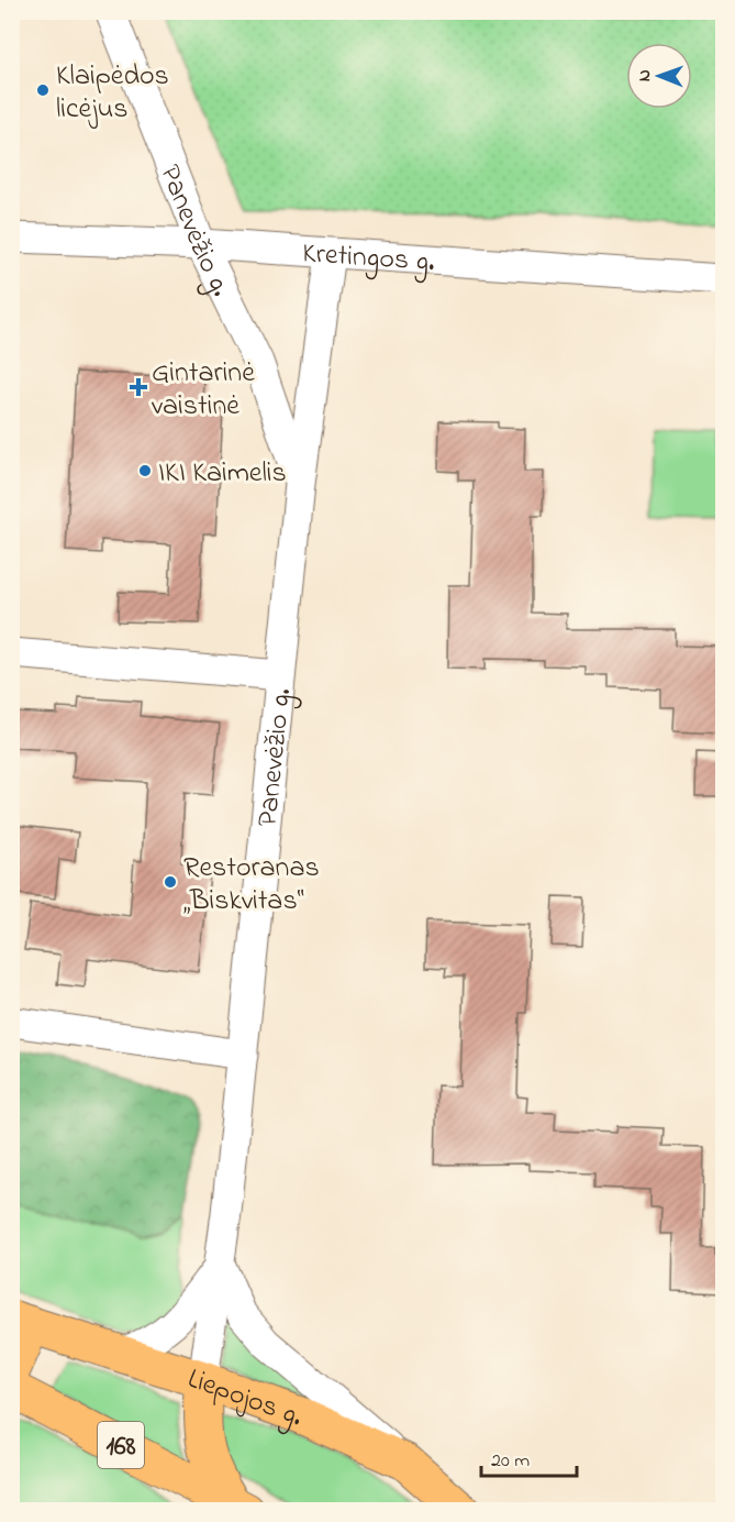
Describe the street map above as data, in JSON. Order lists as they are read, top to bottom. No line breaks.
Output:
{"streets":{"main road":["Liepojos g.","168"],"street":["Panevėžio g.","Kretingos g."]},"crossings":[["Panevėžio g.","Kretingos g."],["Panevėžio g.","Liepojos g."]],"places":{"other":["Klaipėdos licėjus","IKI Kaimelis","Restoranas „Biskvitas“"],"health":["Gintarinė vaistinė"]},"scale_bar":"20 m","north":"left"}
